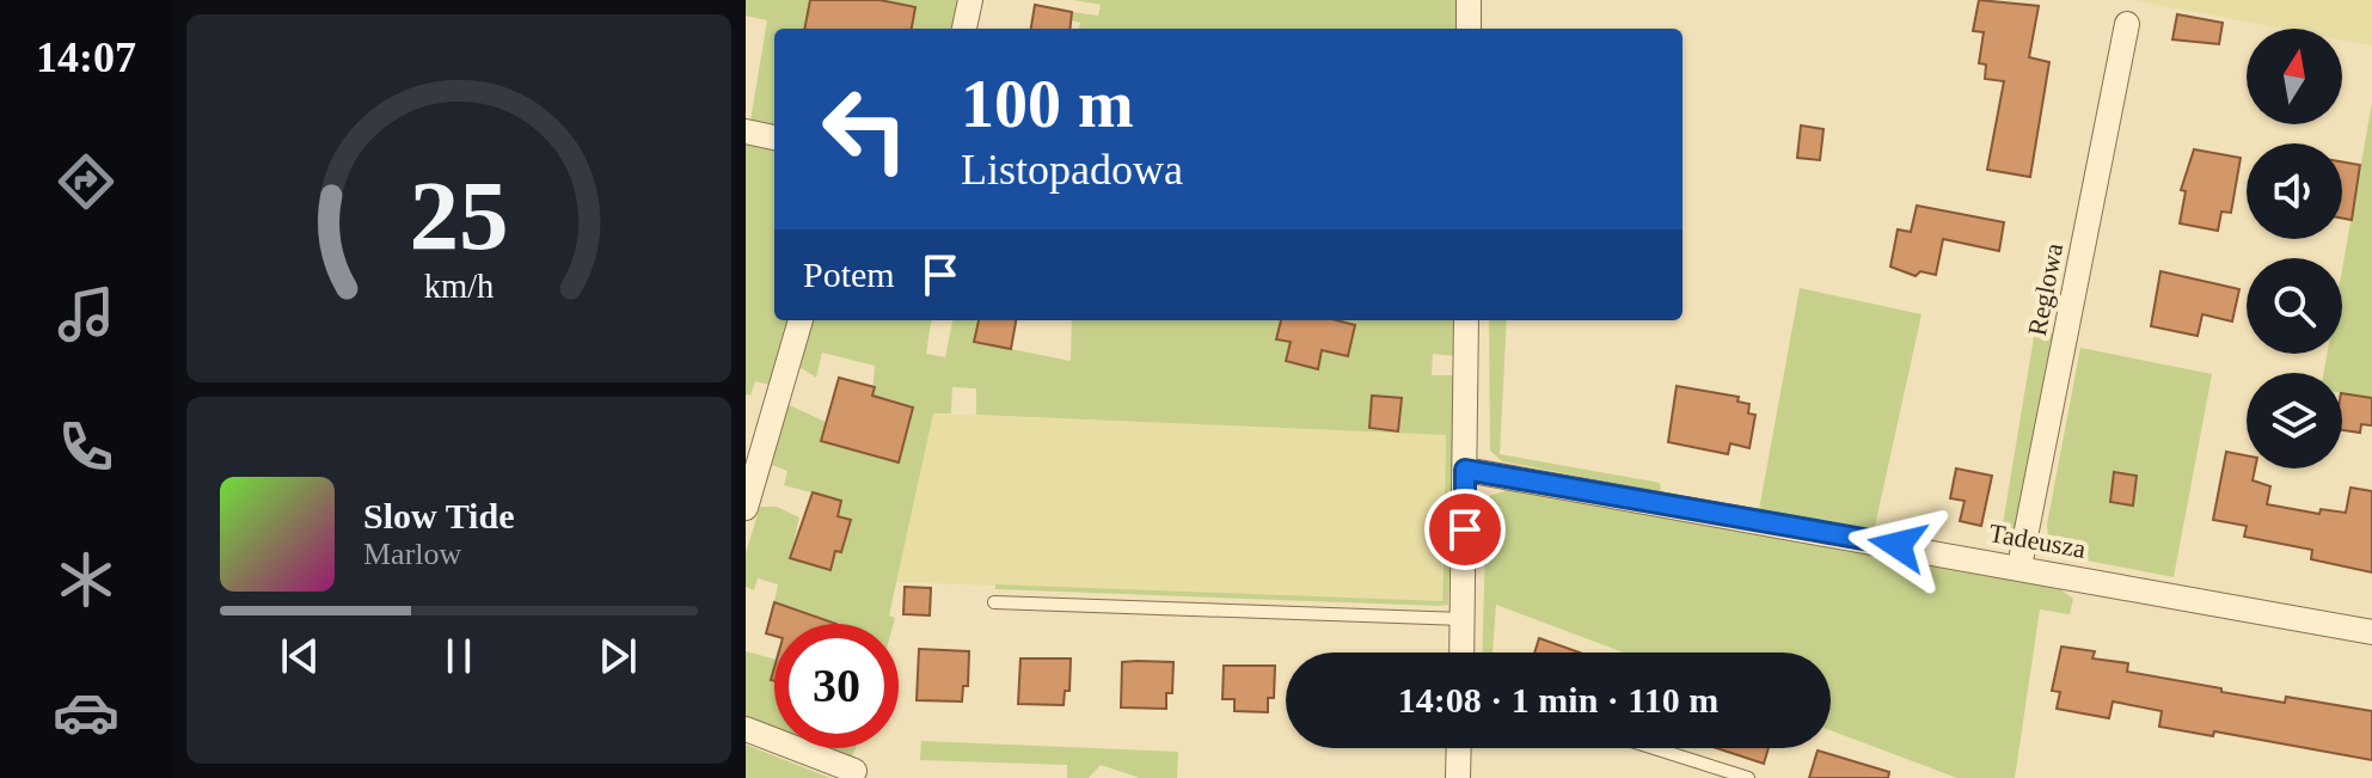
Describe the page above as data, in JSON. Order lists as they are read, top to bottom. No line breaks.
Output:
{"streets":{"street":["Reglowa","Tadeusza"]},"crossings":[["Reglowa","Tadeusza"]],"north":"top","page":{"tabs":"14:07","turn":["100 m","Listopadowa"],"then":"Potem","song":["Slow Tide","Marlow"],"limit":"30","trip":"14:08 · 1 min · 110 m","gauge":["25","km/h"]}}
